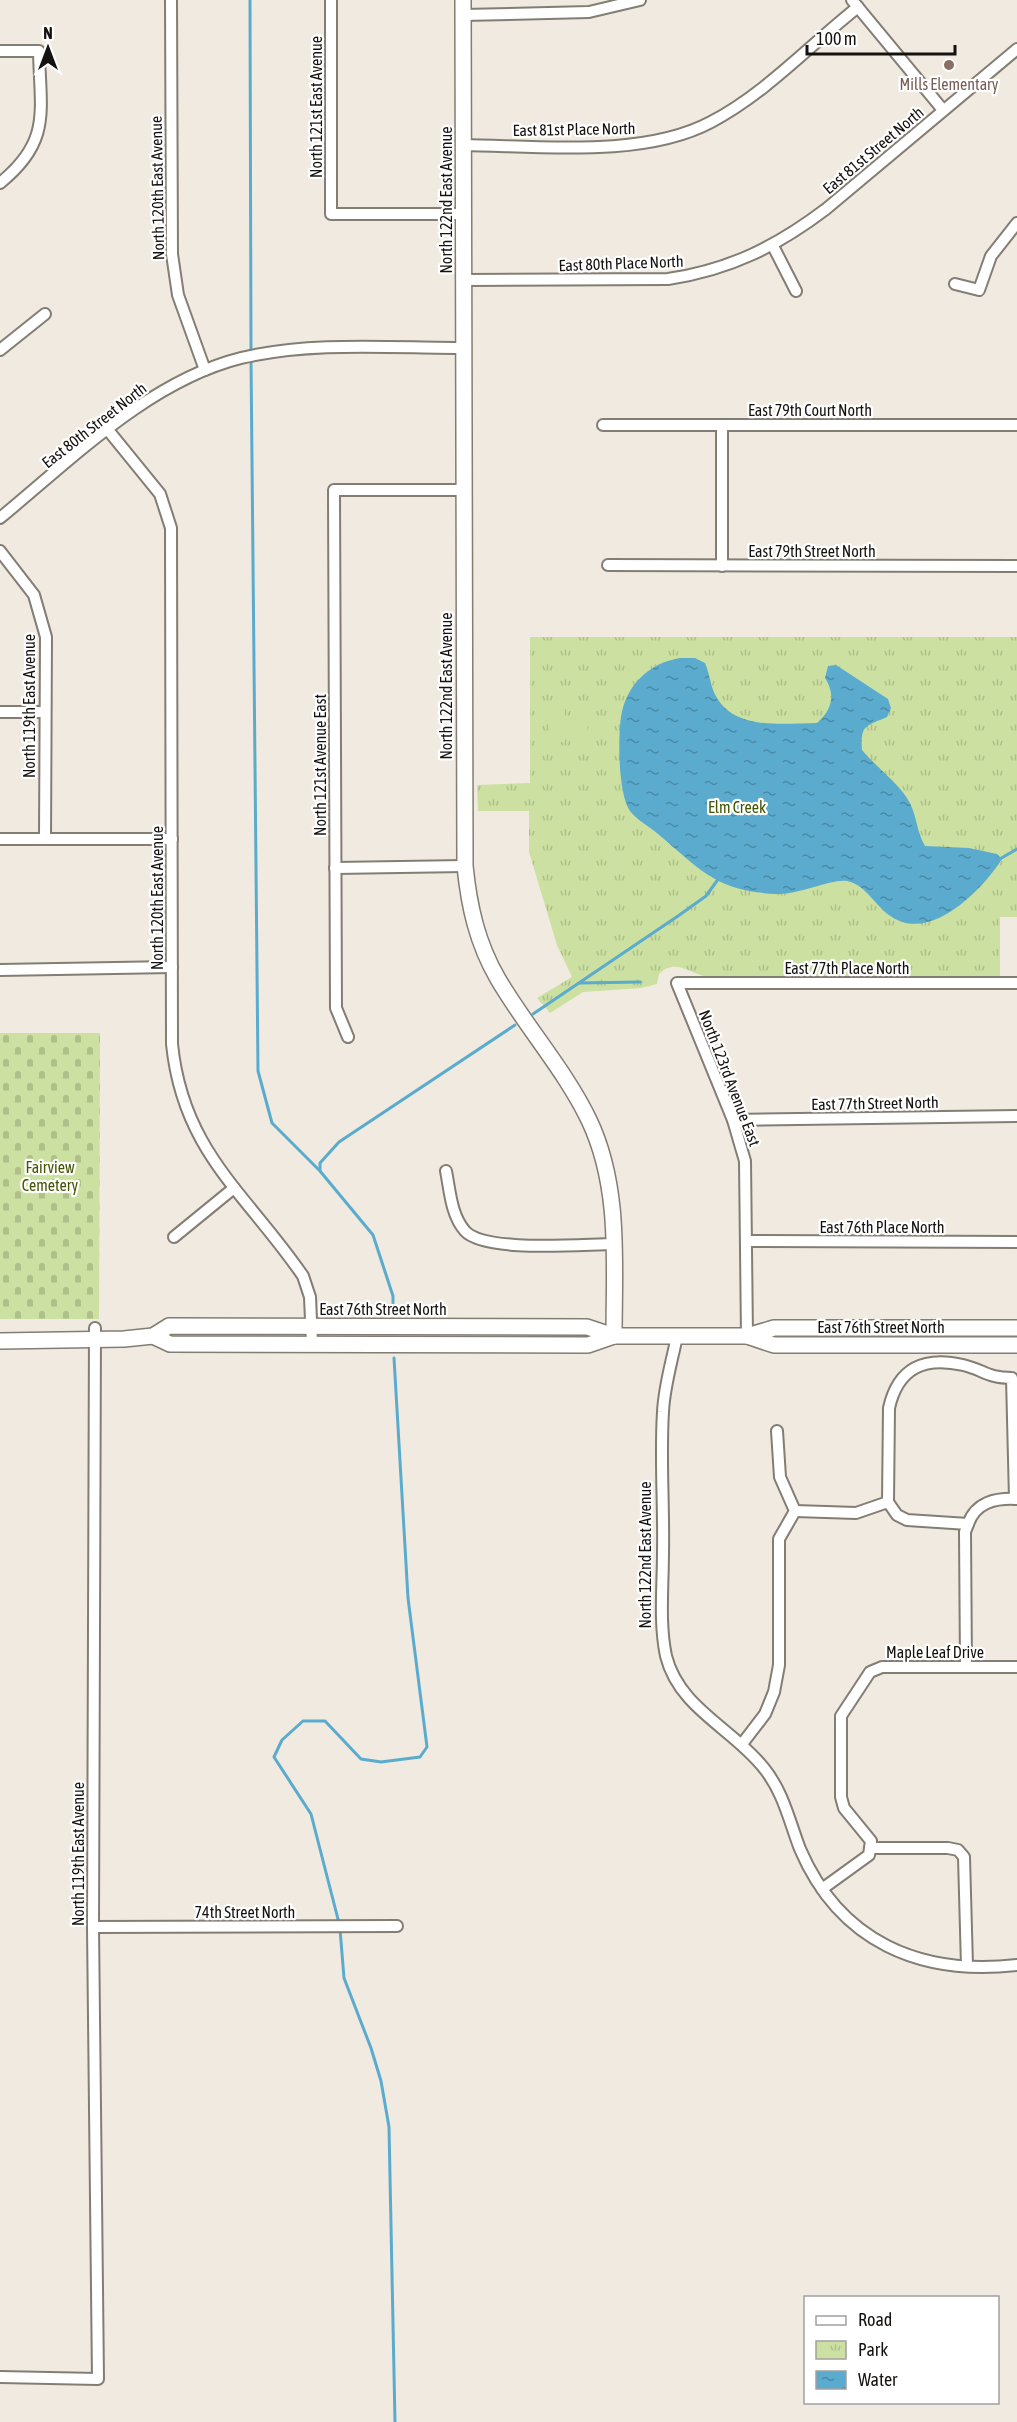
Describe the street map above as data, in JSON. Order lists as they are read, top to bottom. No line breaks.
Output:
{"streets":{"main road":["North 122nd East Avenue","East 76th Street North"],"street":["North 121st East Avenue","East 81st Place North","East 81st Street North","North 120th East Avenue","East 80th Place North","East 79th Court North","East 80th Street North","East 79th Street North","North 119th East Avenue","North 121st Avenue East","East 77th Place North","North 123rd Avenue East","East 77th Street North","East 76th Place North","Maple Leaf Drive","74th Street North"]},"crossings":[["North 121st East Avenue","North 122nd East Avenue"],["East 81st Place North","North 122nd East Avenue"],["East 81st Street North","East 80th Place North"],["North 120th East Avenue","East 80th Street North"],["North 120th East Avenue","East 76th Street North"],["North 122nd East Avenue","East 80th Place North"],["North 122nd East Avenue","East 80th Street North"],["North 122nd East Avenue","North 121st Avenue East"],["North 122nd East Avenue","East 76th Street North"],["North 119th East Avenue","East 76th Street North"],["North 119th East Avenue","74th Street North"],["East 77th Place North","North 123rd Avenue East"],["North 123rd Avenue East","East 77th Street North"],["North 123rd Avenue East","East 76th Place North"],["North 123rd Avenue East","East 76th Street North"]],"parks":["Elm Creek","Fairview Cemetery"],"places":["Mills Elementary"],"legend":["Road","Park","Water"],"scale_bar":"100 m","north":"top"}
